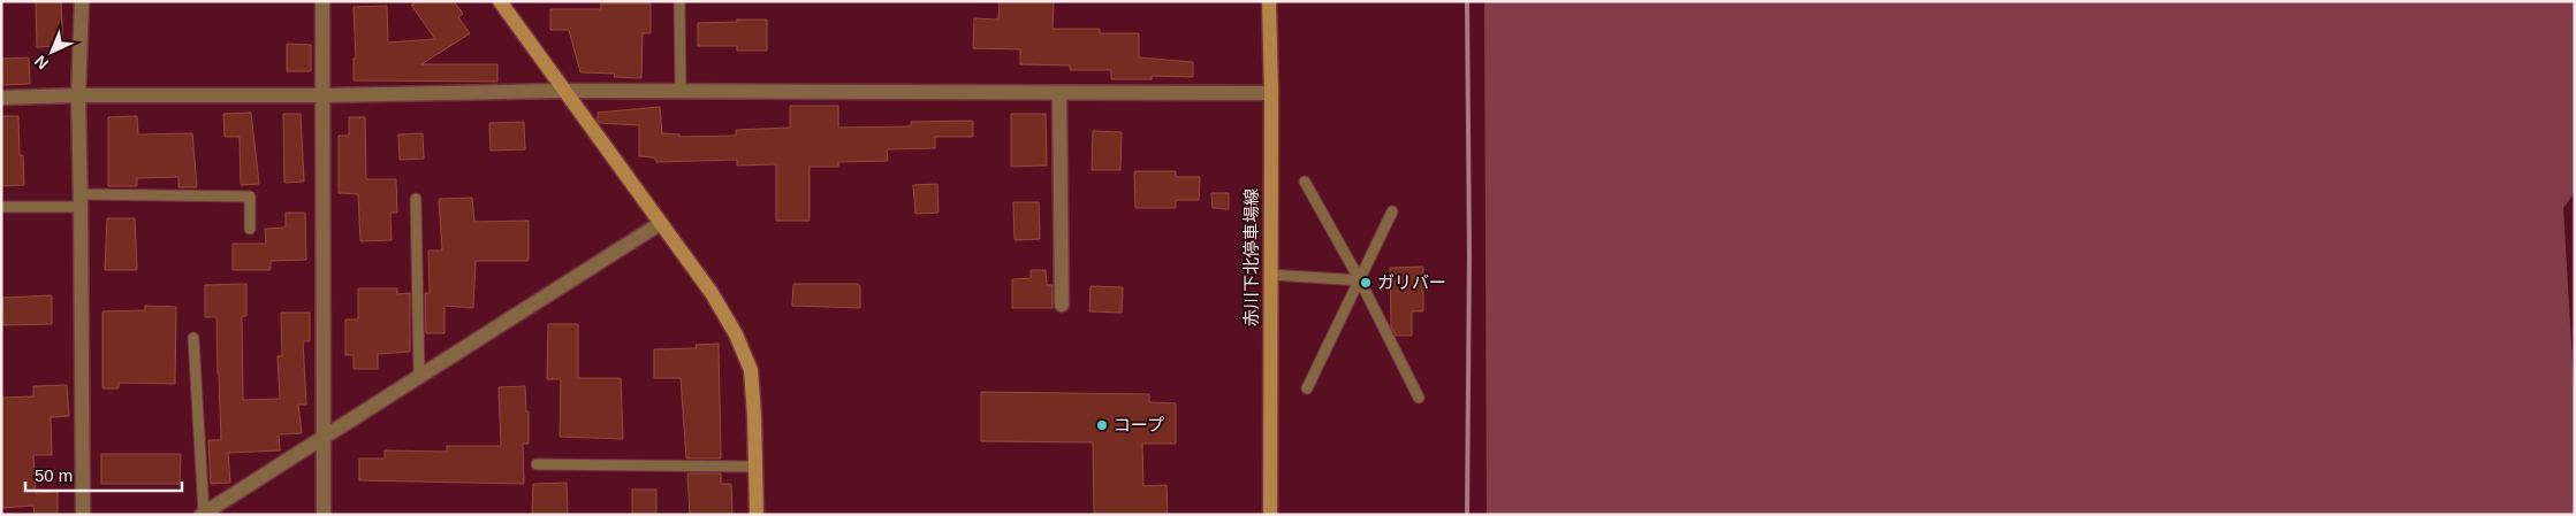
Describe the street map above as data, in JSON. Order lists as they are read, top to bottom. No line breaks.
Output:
{"streets":{"street":["赤川下北停車場線"]},"places":["ガリバー","コープ"],"scale_bar":"50 m","north":"bottom left"}
